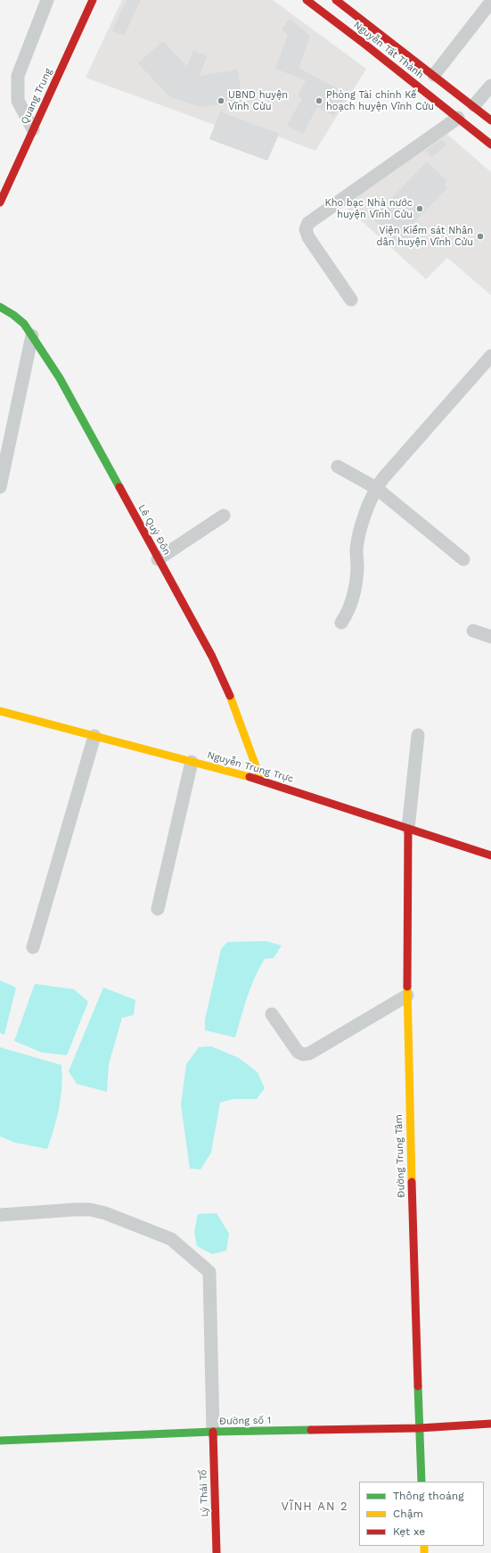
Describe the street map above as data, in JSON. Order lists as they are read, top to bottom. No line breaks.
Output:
{"streets":{"street":["Nguyễn Tất Thành","Quang Trung","Lê Quý Đôn","Nguyễn Trung Trực","Đường Trung Tâm","Đường số 1","Lý Thái Tổ"]},"crossings":[["Lê Quý Đôn","Nguyễn Trung Trực"],["Nguyễn Trung Trực","Đường Trung Tâm"],["Đường Trung Tâm","Đường số 1"],["Đường số 1","Lý Thái Tổ"]],"districts":["VĨNH AN 2"],"places":["UBND huyện Vĩnh Cửu","Phòng Tài chính Kế hoạch huyện Vĩnh Cửu","Kho bạc Nhà nước huyện Vĩnh Cửu","Viện Kiểm sát Nhân dân huyện Vĩnh Cửu"],"legend":["Thông thoáng","Chậm","Kẹt xe"]}
